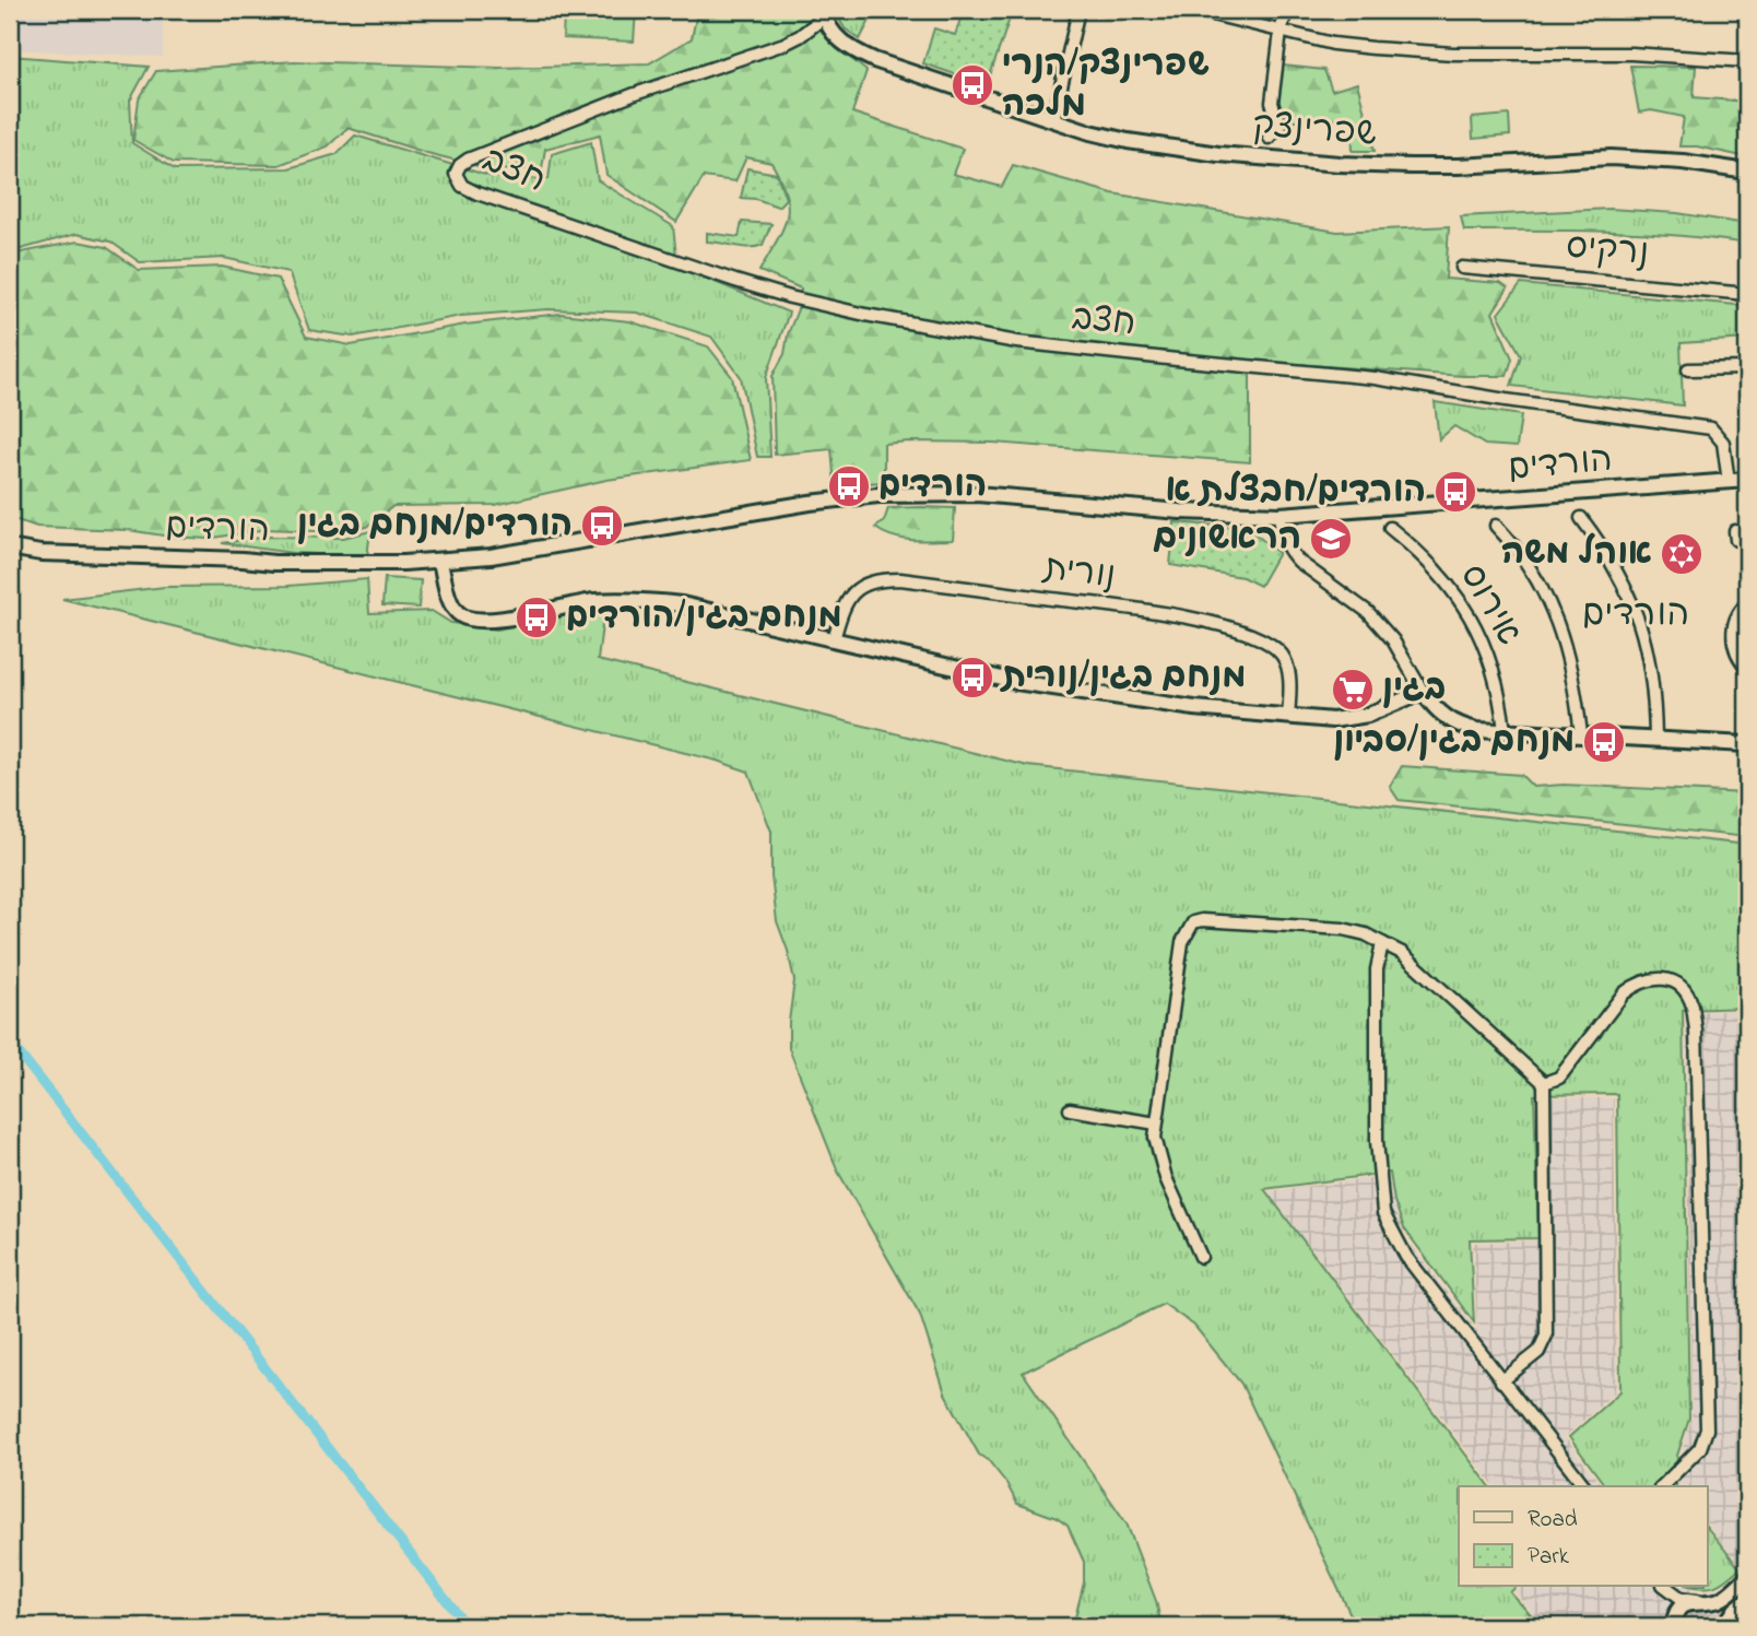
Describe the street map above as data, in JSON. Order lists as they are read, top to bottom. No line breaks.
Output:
{"streets":{"street":["שפרינצק","חצב","נרקיס","הורדים","נורית","אירוס"]},"crossings":[["שפרינצק","חצב"],["חצב","הורדים"]],"districts":["הורדים"],"places":{"bus stop":["שפרינצק/הנרי מלכה","הורדים","הורדים/חבצלת א","הורדים/מנחם בגין","מנחם בגין/הורדים","מנחם בגין/נורית","מנחם בגין/סביון"],"school or university":["הראשונים"],"synagogue":["אוהל משה"],"supermarket":["בגין"]},"legend":["Road","Park"]}
